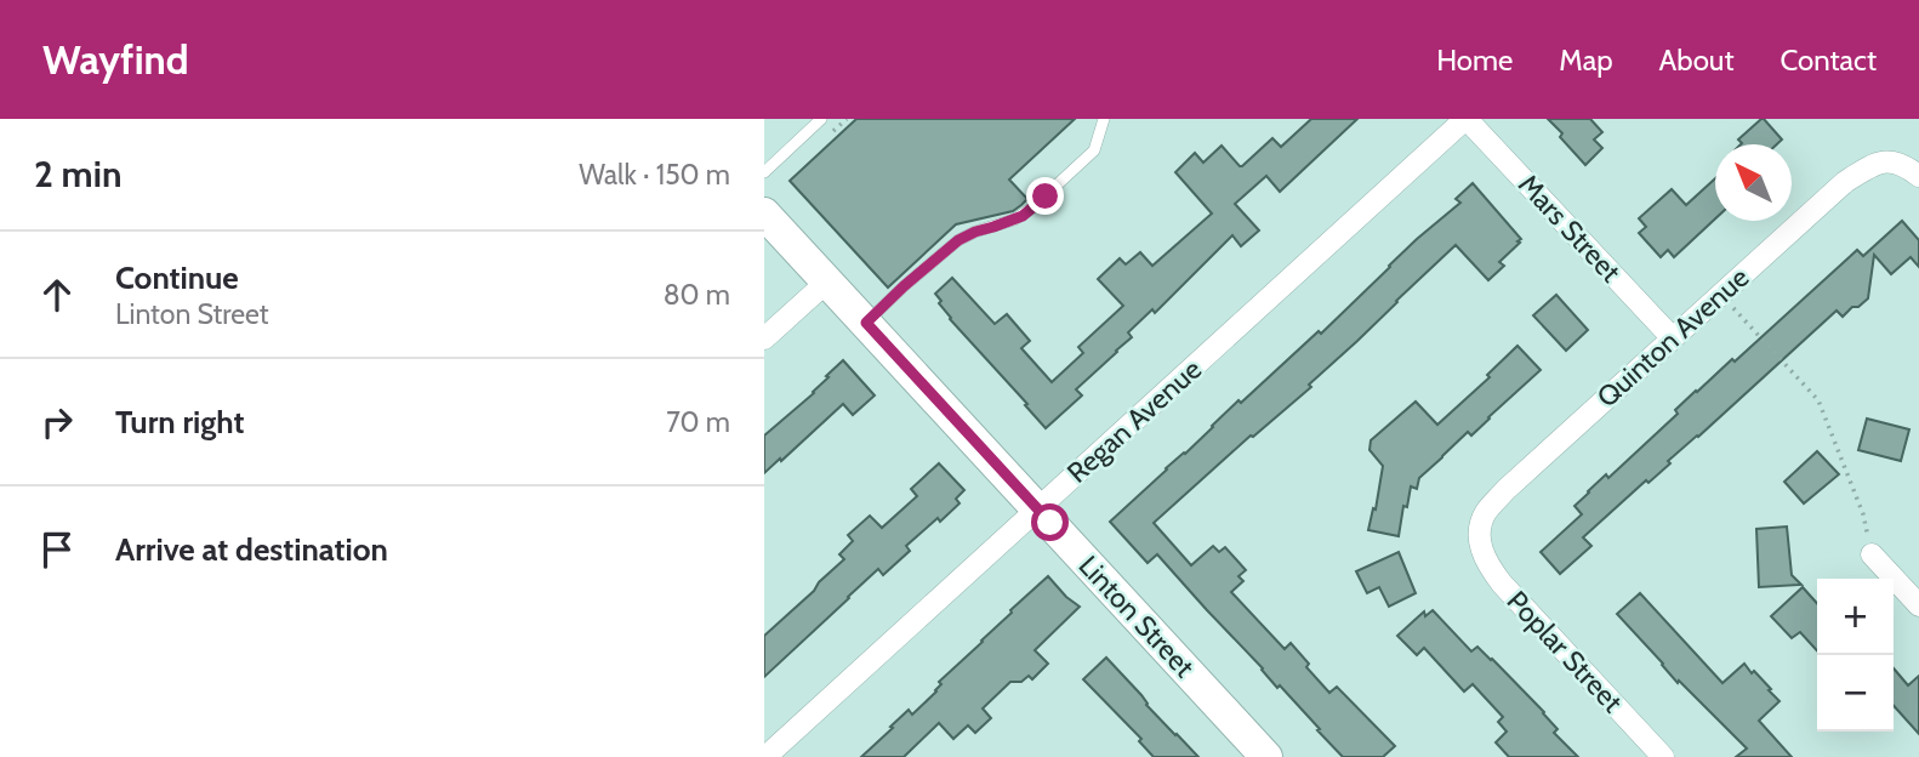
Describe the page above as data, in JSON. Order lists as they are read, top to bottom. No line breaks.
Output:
{"streets":{"street":["Mars Street","Quinton Avenue","Regan Avenue","Linton Street","Poplar Street"]},"crossings":[["Mars Street","Quinton Avenue"],["Mars Street","Regan Avenue"],["Quinton Avenue","Poplar Street"],["Regan Avenue","Linton Street"]],"north":"top left","page":{"header":"Wayfind","nav":["Home","Map","About","Contact"],"heading":["2 min","Walk · 150 m"],"list":[["Continue","Linton Street","80 m"],["Turn right","70 m"],"Arrive at destination"],"map_buttons":["+","−"]}}
